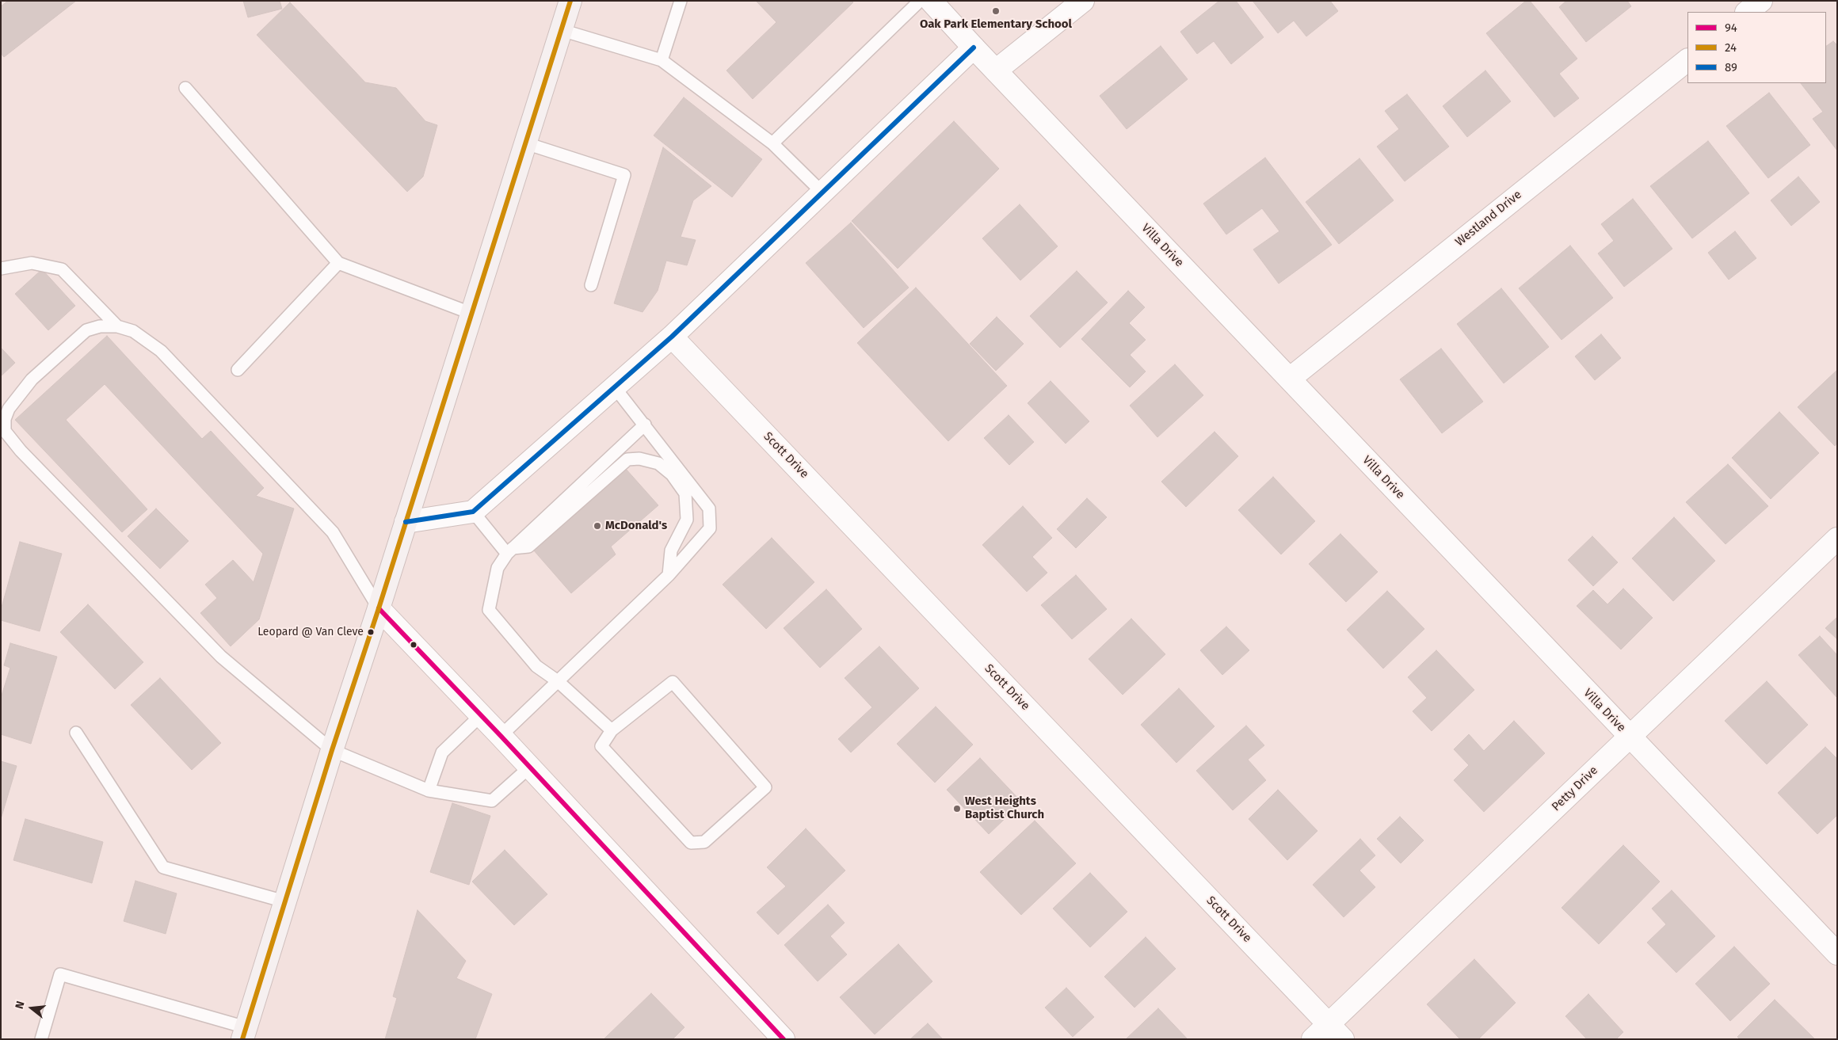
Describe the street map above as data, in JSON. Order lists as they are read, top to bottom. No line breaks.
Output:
{"streets":{"street":["Westland Drive","Villa Drive","Scott Drive","Petty Drive"]},"crossings":[["Westland Drive","Villa Drive"],["Villa Drive","Petty Drive"],["Scott Drive","Petty Drive"]],"places":["Oak Park Elementary School","McDonald's","Leopard @ Van Cleve","West Heights Baptist Church"],"lines":["transit line 24","transit line 89","transit line 94"],"legend":["94","24","89"],"north":"left"}
